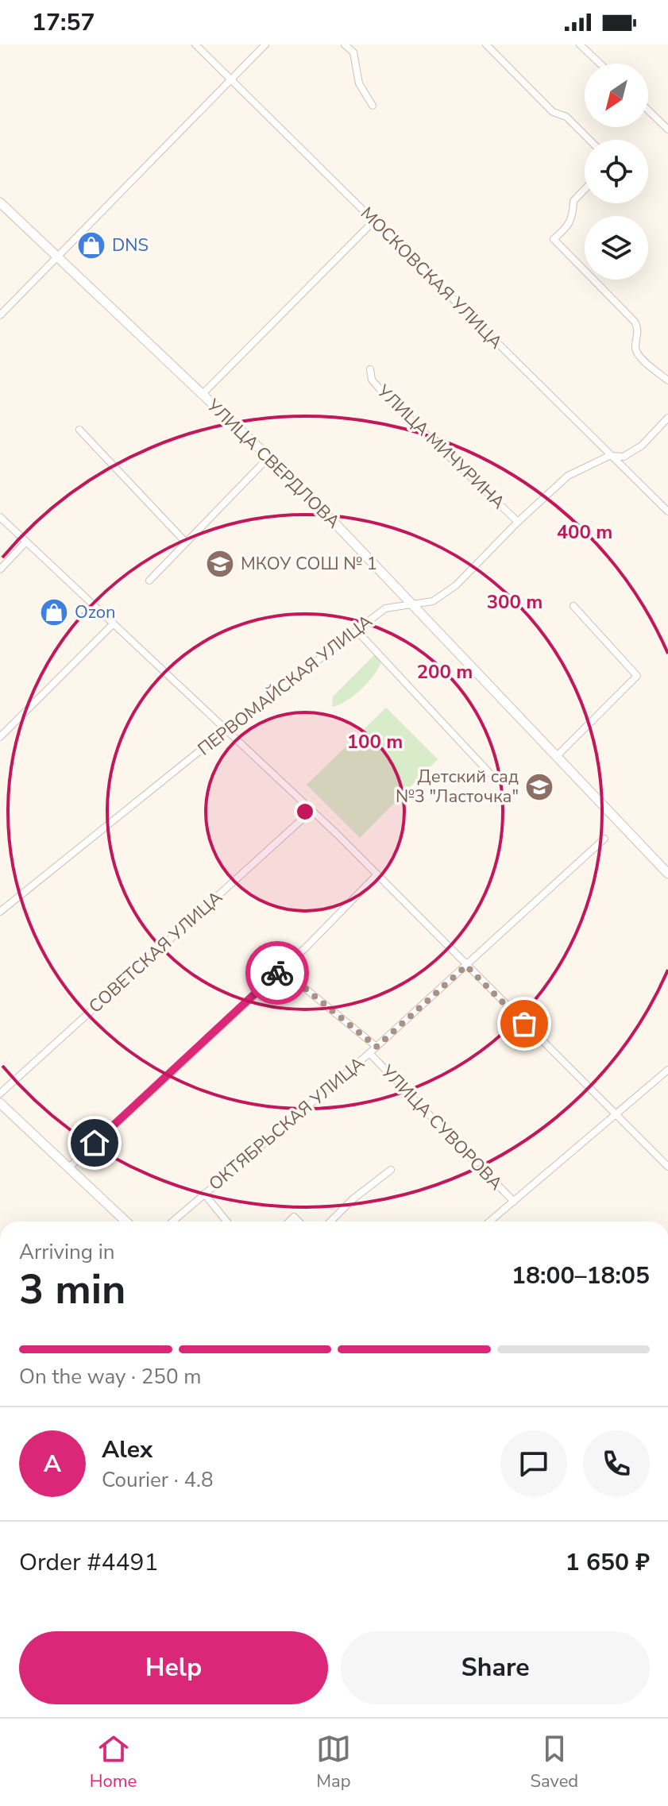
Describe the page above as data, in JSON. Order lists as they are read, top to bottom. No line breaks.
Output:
{"streets":{"street":["МОСКОВСКАЯ УЛИЦА","УЛИЦА МИЧУРИНА","УЛИЦА СВЕРДЛОВА","ПЕРВОМАЙСКАЯ УЛИЦА","СОВЕТСКАЯ УЛИЦА","ОКТЯБРЬСКАЯ УЛИЦА","УЛИЦА СУВОРОВА"]},"crossings":[["МОСКОВСКАЯ УЛИЦА","ПЕРВОМАЙСКАЯ УЛИЦА"],["УЛИЦА МИЧУРИНА","ПЕРВОМАЙСКАЯ УЛИЦА"],["УЛИЦА СВЕРДЛОВА","ПЕРВОМАЙСКАЯ УЛИЦА"],["ОКТЯБРЬСКАЯ УЛИЦА","УЛИЦА СУВОРОВА"]],"places":{"shop":["DNS","Ozon"],"school or university":["МКОУ СОШ № 1","Детский сад №3 \"Ласточка\""]},"north":"bottom left","page":{"status":"17:57","heading":["3 min","Arriving in","18:00–18:05"],"panel":["Alex","Courier · 4.8","Order #4491","1 650 ₽"],"bar":"On the way · 250 m","round":"A","buttons":["Help","Share"],"tabs":["Home","Map","Saved"]},"rings":["400 m","300 m","200 m","100 m"]}
